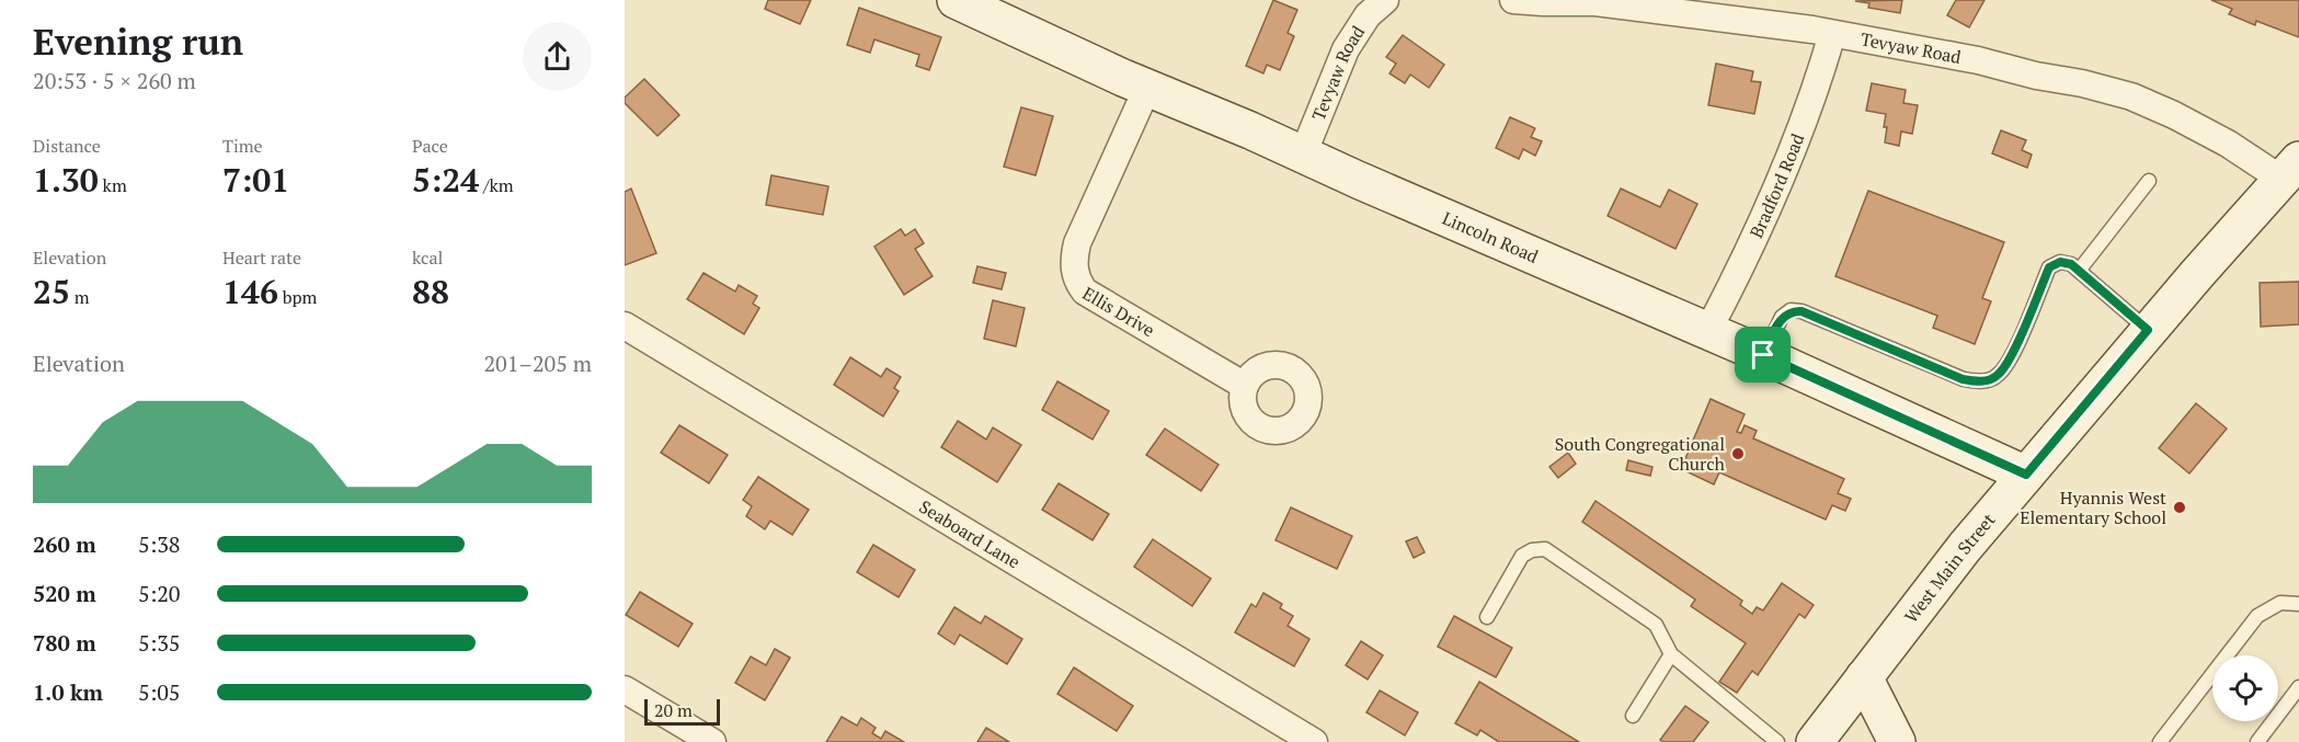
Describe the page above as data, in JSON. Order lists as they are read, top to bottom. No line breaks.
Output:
{"streets":{"street":["Tevyaw Road","Bradford Road","Lincoln Road","Ellis Drive","Seaboard Lane","West Main Street"]},"crossings":[["Tevyaw Road","Bradford Road"],["Tevyaw Road","Lincoln Road"],["Tevyaw Road","West Main Street"],["Bradford Road","Lincoln Road"],["Lincoln Road","Ellis Drive"],["Lincoln Road","West Main Street"]],"places":["South Congregational Church","Hyannis West Elementary School"],"scale_bar":"20 m","page":{"heading":["Evening run","20:53 · 5 × 260 m"],"stats":[["Distance","1.30 km"],["Time","7:01"],["Pace","5:24 /km"],["Elevation","25 m"],["Heart rate","146 bpm"],["kcal","88"]],"chart":["Elevation","201–205 m"],"list":[{"name":"260 m","note":"5:38"},{"name":"520 m","note":"5:20"},{"name":"780 m","note":"5:35"},{"name":"1.0 km","note":"5:05"}],"scale":"20 m"}}
